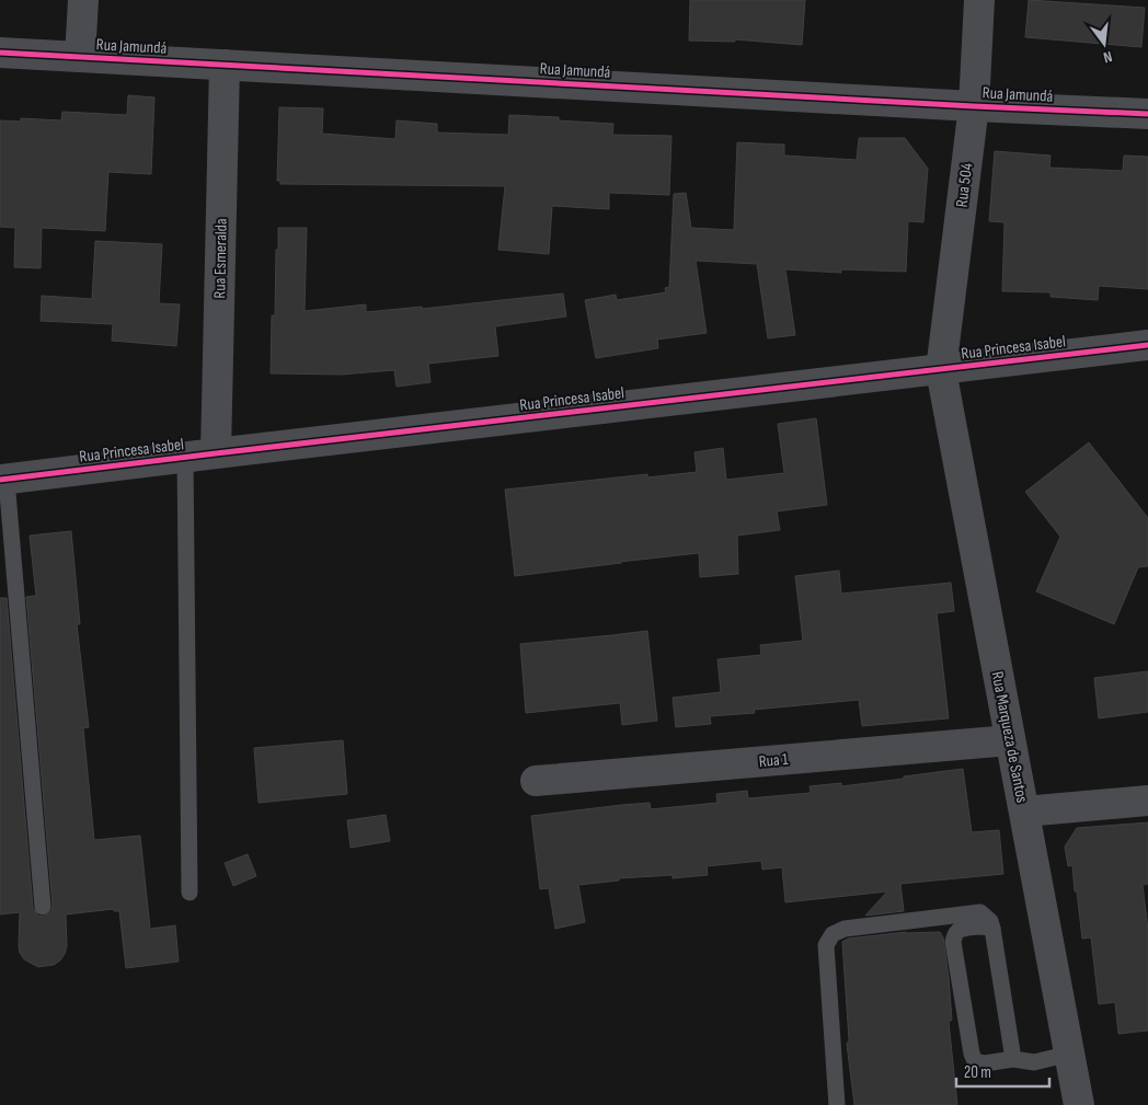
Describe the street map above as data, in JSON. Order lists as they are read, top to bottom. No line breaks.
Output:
{"streets":{"street":["Rua Jamundá","Rua 504","Rua Esmeralda","Rua Princesa Isabel","Rua Marqueza de Santos","Rua 1"]},"crossings":[["Rua Jamundá","Rua 504"],["Rua Jamundá","Rua Esmeralda"],["Rua 504","Rua Princesa Isabel"],["Rua 504","Rua Marqueza de Santos"],["Rua Esmeralda","Rua Princesa Isabel"],["Rua Princesa Isabel","Rua Marqueza de Santos"],["Rua Marqueza de Santos","Rua 1"]],"scale_bar":"20 m","north":"bottom"}
